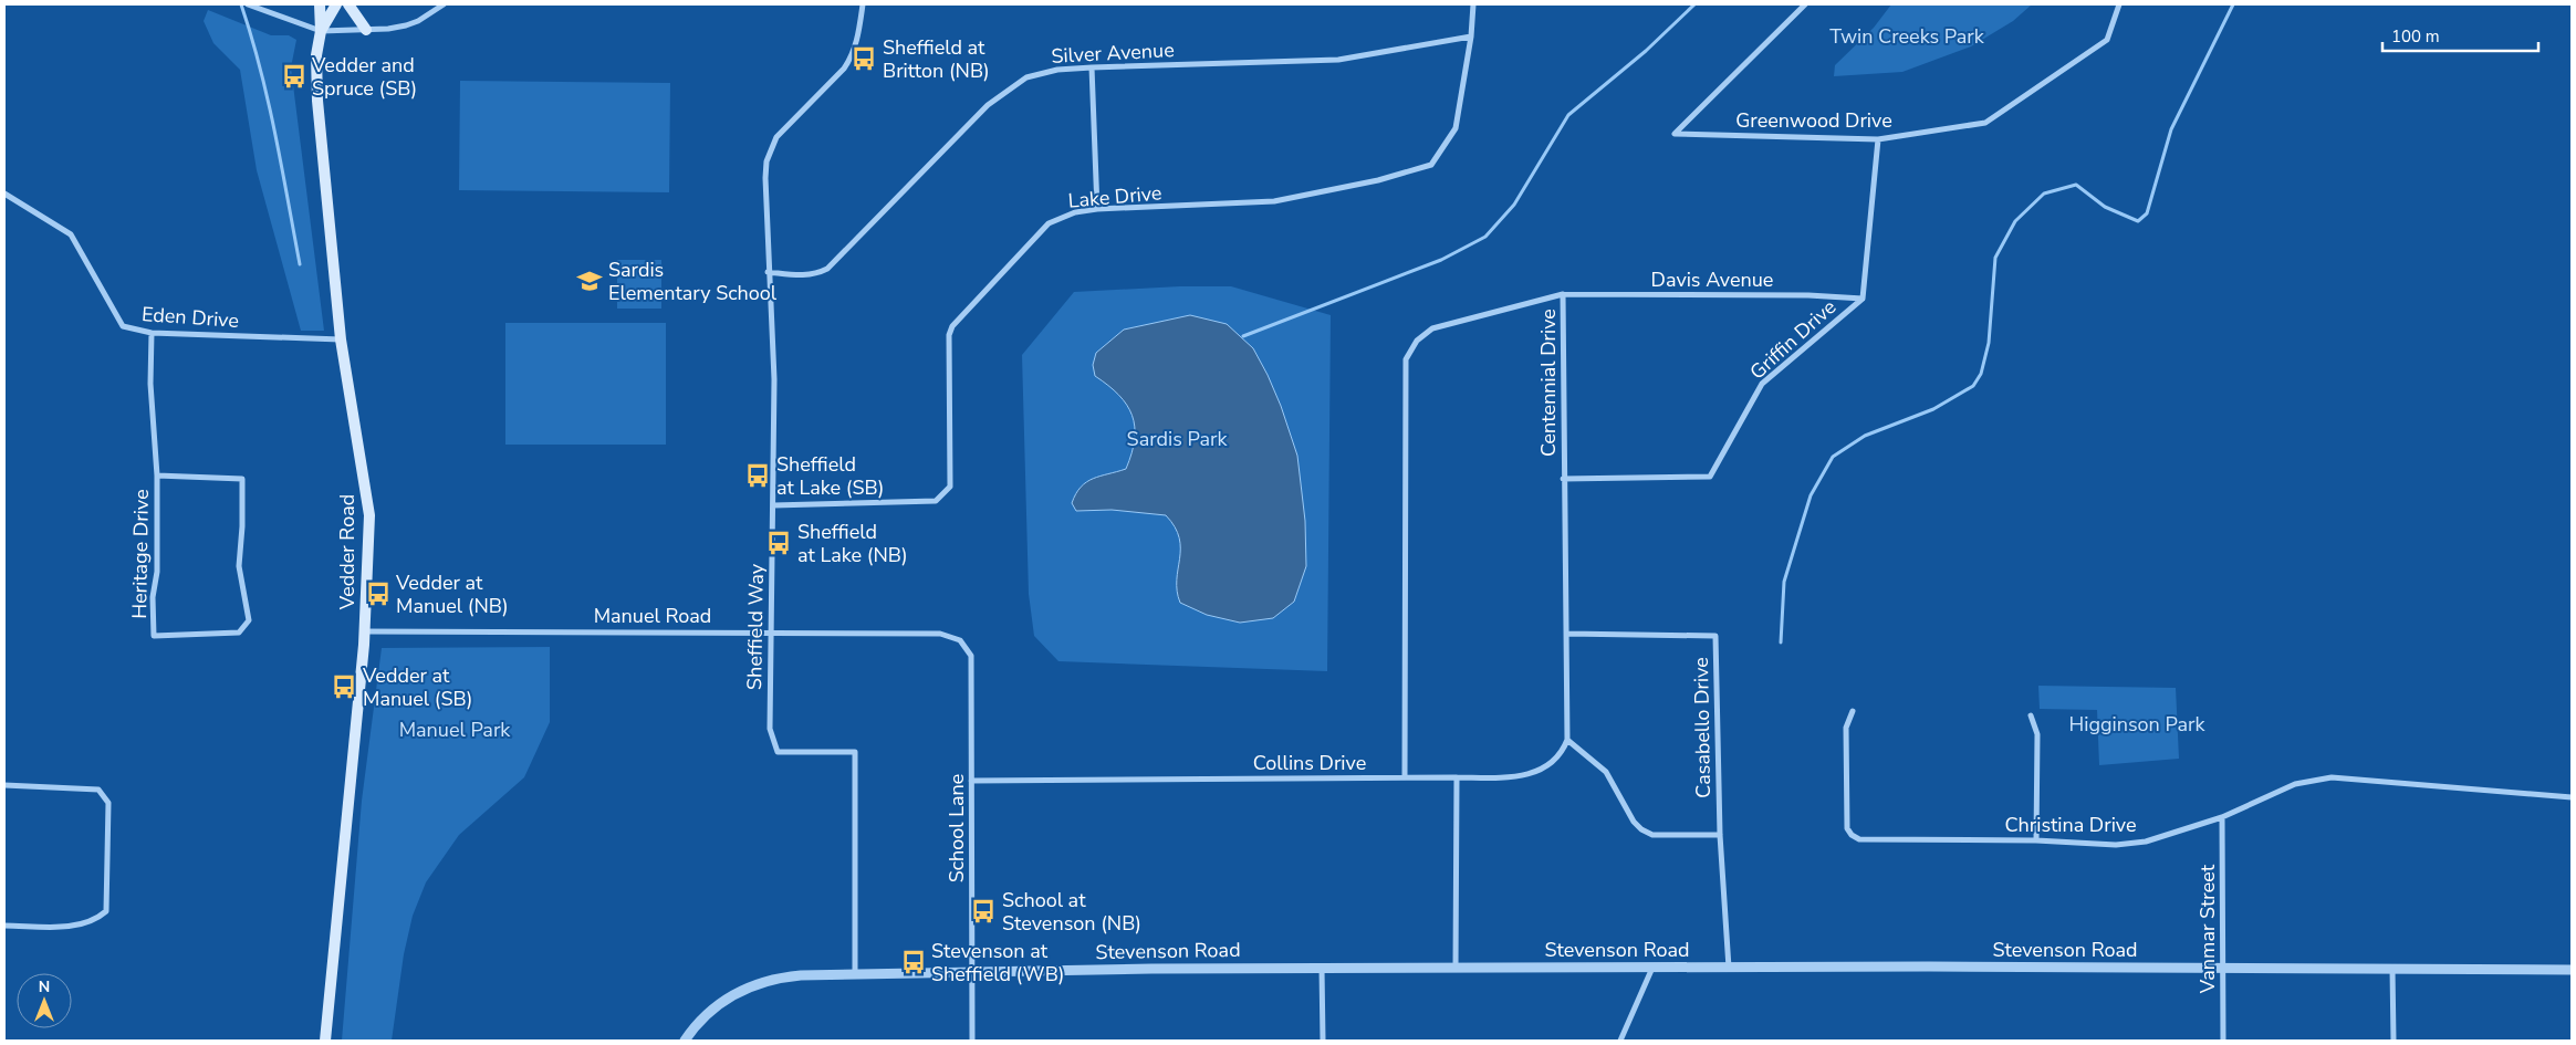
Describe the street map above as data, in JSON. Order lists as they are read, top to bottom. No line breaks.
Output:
{"streets":{"main road":["Vedder Road"],"street":["Silver Avenue","Greenwood Drive","Lake Drive","Davis Avenue","Eden Drive","Griffin Drive","Centennial Drive","Heritage Drive","Manuel Road","Sheffield Way","Casabello Drive","Collins Drive","Christina Drive","School Lane","Vanmar Street","Stevenson Road"]},"crossings":[["Silver Avenue","Lake Drive"],["Silver Avenue","Sheffield Way"],["Greenwood Drive","Griffin Drive"],["Lake Drive","Sheffield Way"],["Davis Avenue","Griffin Drive"],["Davis Avenue","Centennial Drive"],["Eden Drive","Vedder Road"],["Eden Drive","Heritage Drive"],["Griffin Drive","Centennial Drive"],["Centennial Drive","Casabello Drive"],["Centennial Drive","Collins Drive"],["Vedder Road","Manuel Road"],["Manuel Road","Sheffield Way"],["Manuel Road","School Lane"],["Sheffield Way","Stevenson Road"],["Casabello Drive","Stevenson Road"],["Collins Drive","School Lane"],["Christina Drive","Vanmar Street"],["School Lane","Stevenson Road"],["Vanmar Street","Stevenson Road"]],"parks":["Twin Creeks Park","Sardis Park","Higginson Park","Manuel Park"],"places":{"bus stop":["Sheffield at Britton (NB)","Vedder and Spruce (SB)","Sheffield at Lake (SB)","Sheffield at Lake (NB)","Vedder at Manuel (NB)","Vedder at Manuel (SB)","School at Stevenson (NB)","Stevenson at Sheffield (WB)"],"school or university":["Sardis Elementary School"]},"scale_bar":"100 m","north":"top"}
